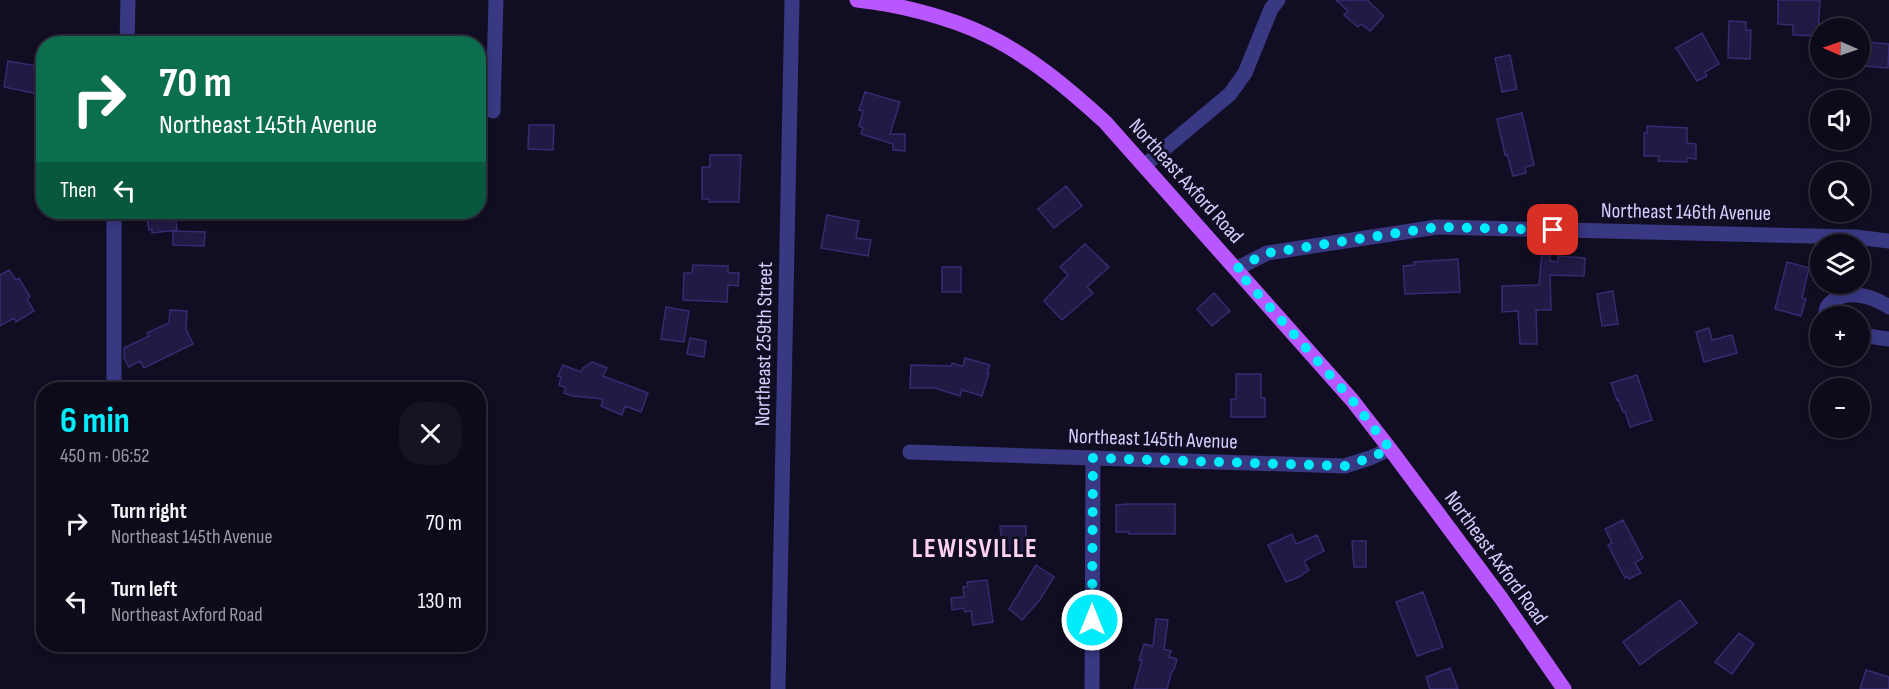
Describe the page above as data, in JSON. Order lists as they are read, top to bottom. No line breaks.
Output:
{"streets":{"main road":["Northeast Axford Road"],"street":["Northeast 146th Avenue","Northeast 259th Street","Northeast 145th Avenue"]},"crossings":[["Northeast Axford Road","Northeast 146th Avenue"],["Northeast Axford Road","Northeast 145th Avenue"]],"districts":["LEWISVILLE"],"north":"left","page":{"map_buttons":["+","−"],"turn":["70 m","Northeast 145th Avenue"],"then":"Then","heading":["6 min","450 m · 06:52"],"list":[{"name":"Turn right","note":"Northeast 145th Avenue","value":"70 m"},{"name":"Turn left","note":"Northeast Axford Road","value":"130 m"}]}}
